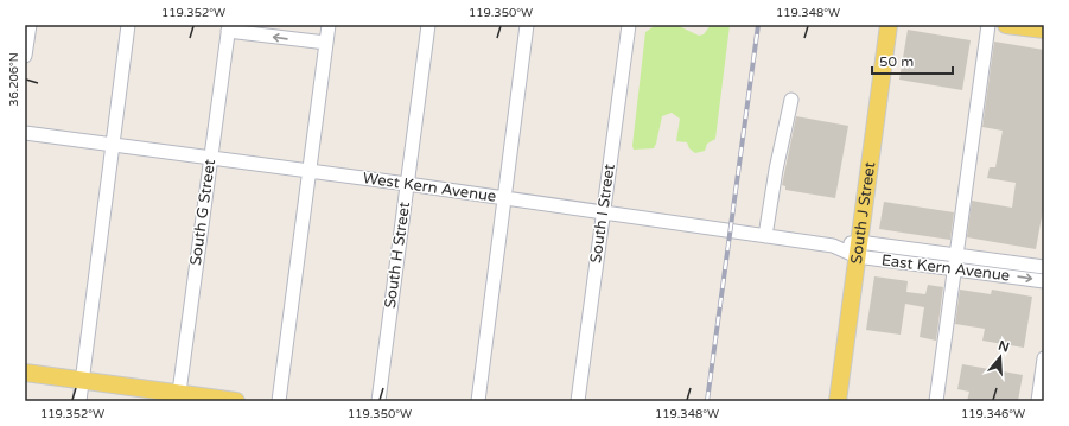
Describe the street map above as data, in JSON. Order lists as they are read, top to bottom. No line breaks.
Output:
{"streets":{"main road":["South J Street"],"street":["West Kern Avenue","South G Street","South I Street","South H Street","East Kern Avenue"]},"crossings":[["West Kern Avenue","South G Street"],["West Kern Avenue","South I Street"],["West Kern Avenue","South H Street"],["West Kern Avenue","East Kern Avenue"],["South J Street","East Kern Avenue"]],"scale_bar":"50 m","north":"top","coordinates":["119.352°W","119.350°W","119.348°W","36.206°N","119.346°W"]}
